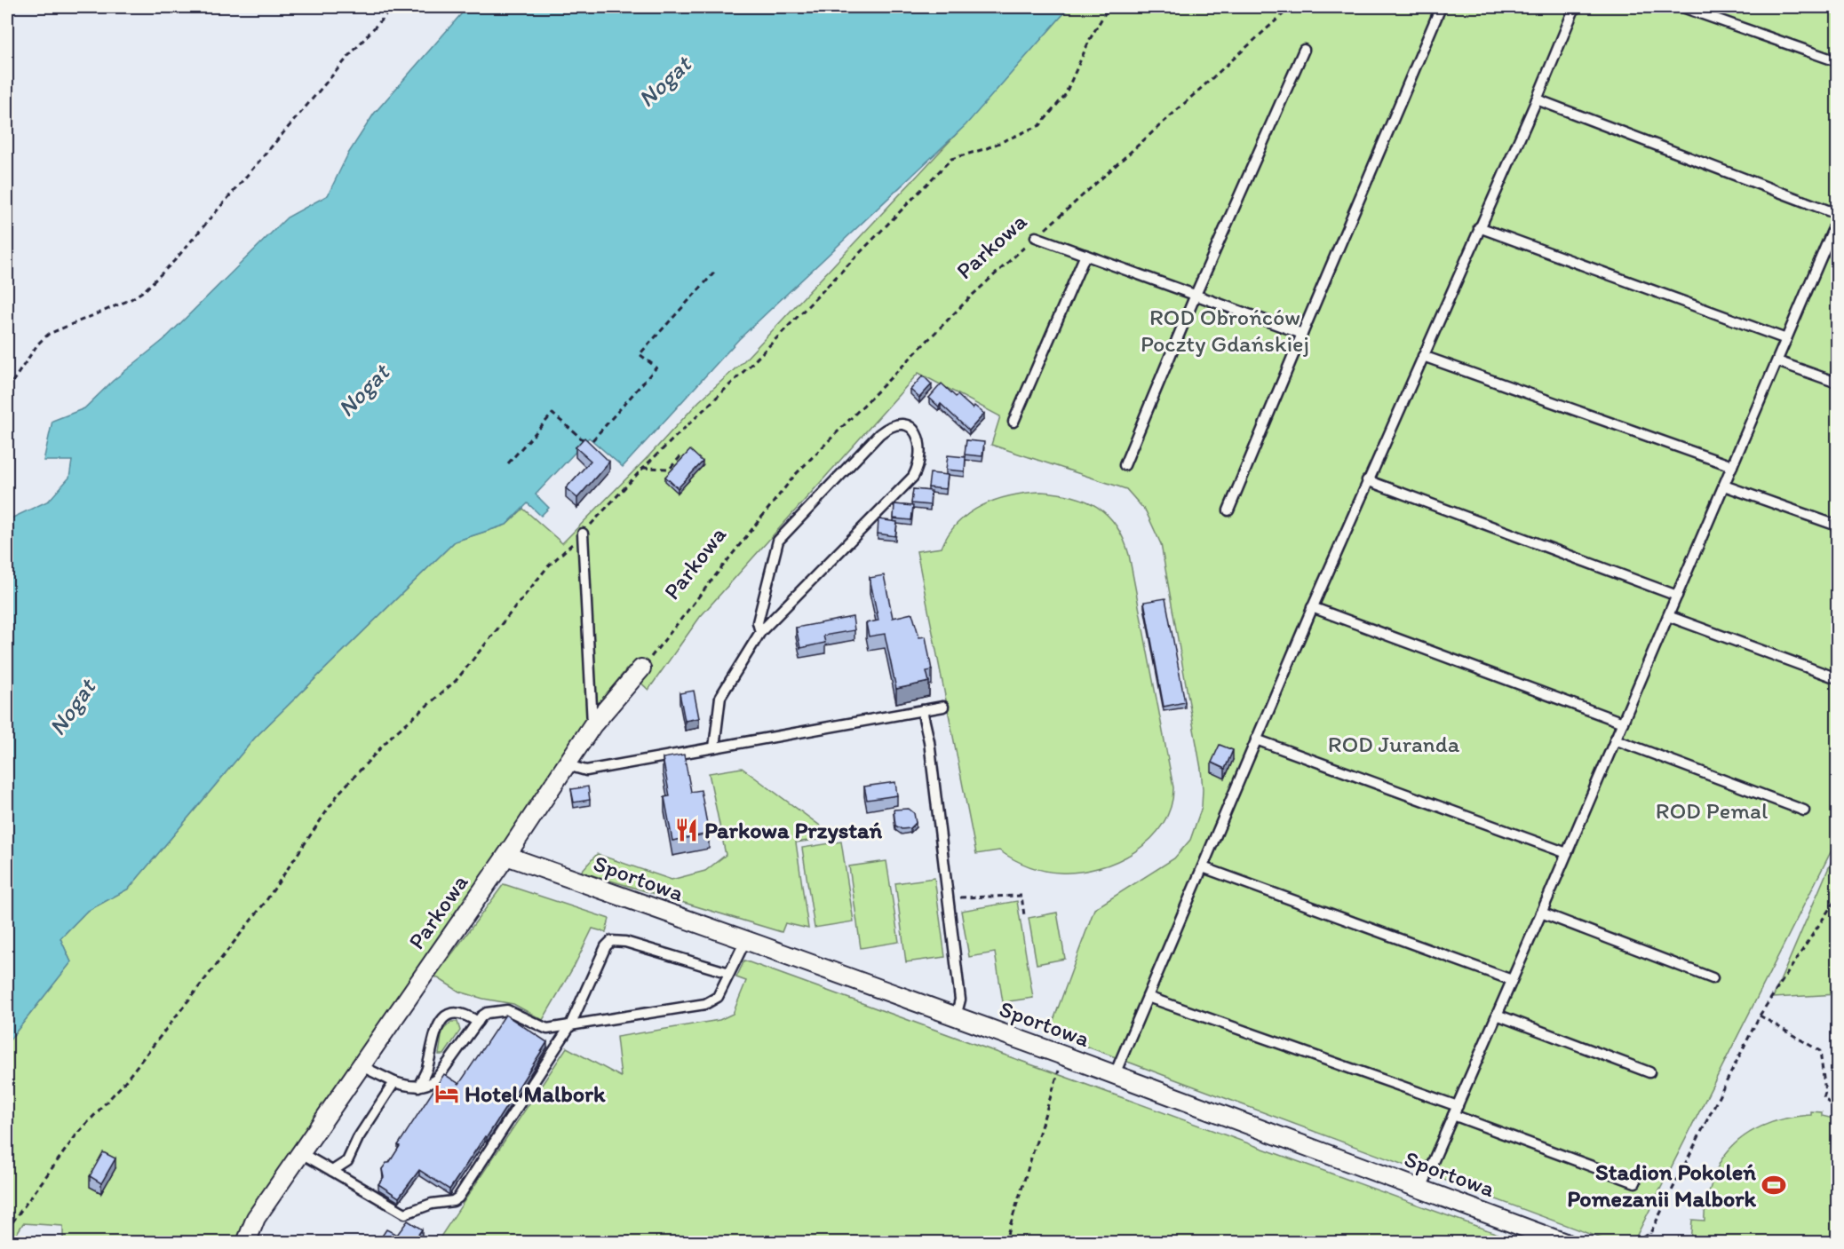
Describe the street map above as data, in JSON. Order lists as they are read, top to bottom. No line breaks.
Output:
{"streets":{"street":["Parkowa","Sportowa"]},"crossings":[["Parkowa","Sportowa"]],"water":["Nogat"],"parks":["ROD Obrońców Poczty Gdańskiej","ROD Juranda","ROD Pemal"],"places":{"restaurant":["Parkowa Przystań"],"hotel":["Hotel Malbork"],"sports":["Stadion Pokoleń Pomezanii Malbork"]}}
